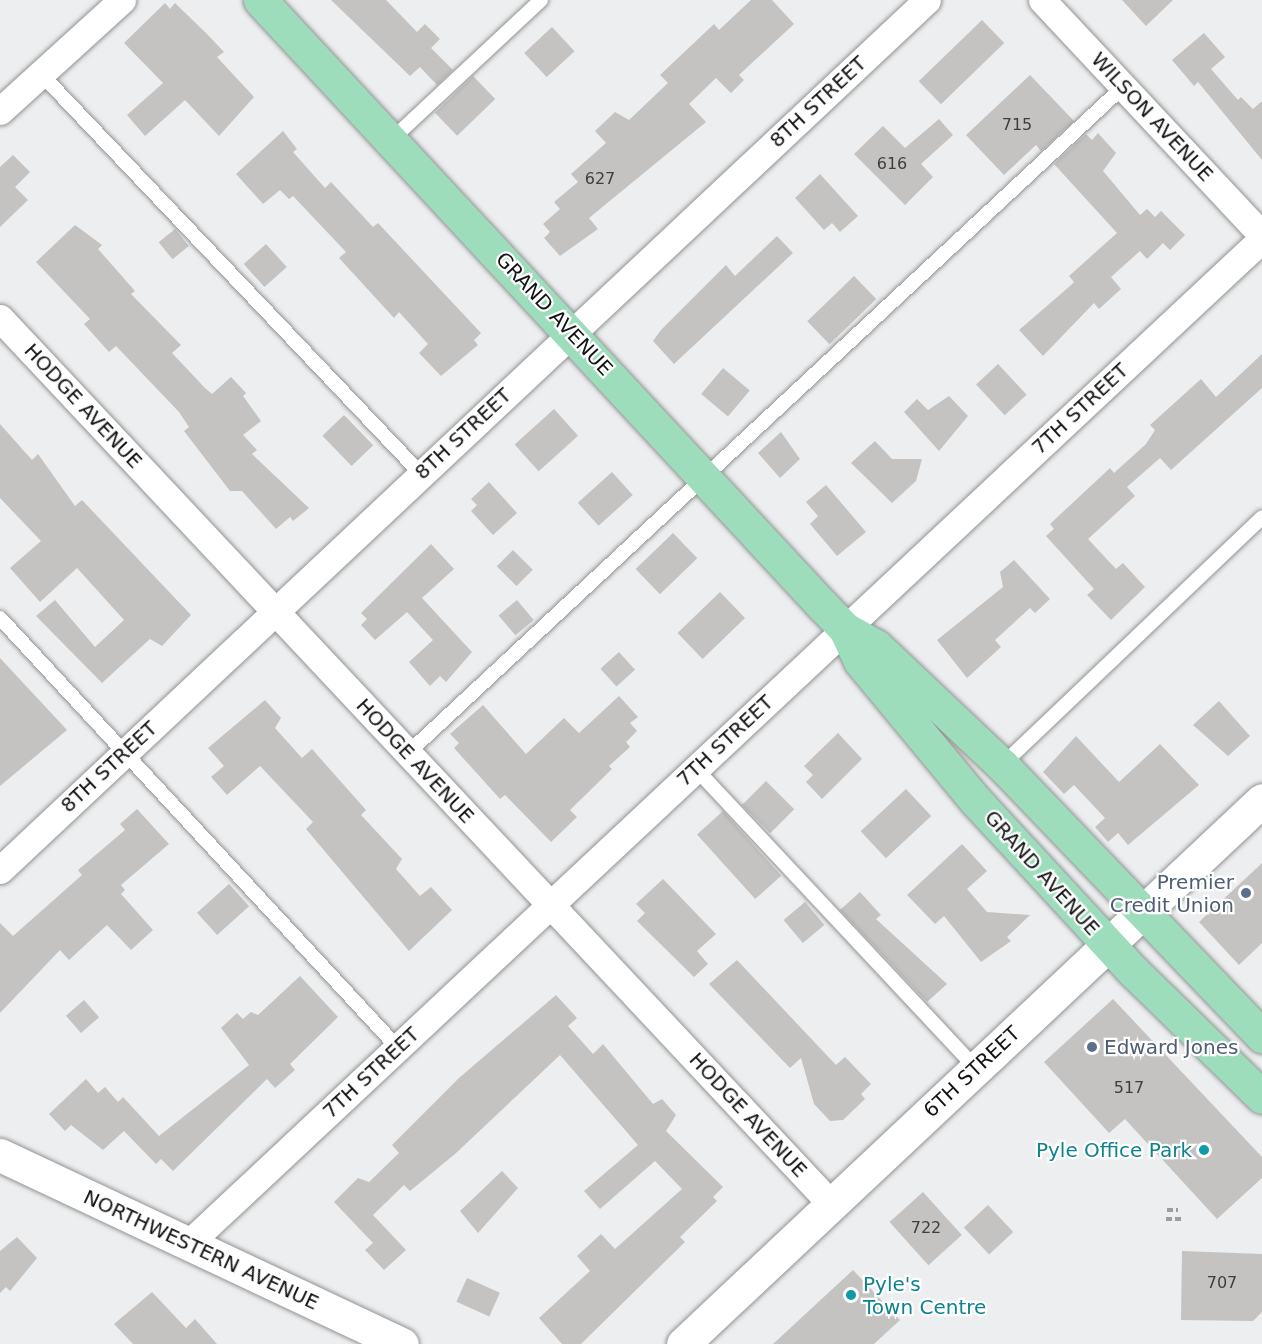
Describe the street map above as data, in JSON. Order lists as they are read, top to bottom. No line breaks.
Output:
{"streets":{"main road":["GRAND AVENUE","6TH STREET","NORTHWESTERN AVENUE"],"street":["8TH STREET","WILSON AVENUE","HODGE AVENUE","7TH STREET"]},"crossings":[["8TH STREET","GRAND AVENUE"],["8TH STREET","HODGE AVENUE"],["WILSON AVENUE","7TH STREET"],["GRAND AVENUE","7TH STREET"],["GRAND AVENUE","6TH STREET"],["HODGE AVENUE","7TH STREET"],["HODGE AVENUE","6TH STREET"],["7TH STREET","NORTHWESTERN AVENUE"]],"places":["Premier Credit Union","Edward Jones","Pyle Office Park","Pyle's Town Centre"],"house_numbers":["715","616","627","517","722","707"]}
